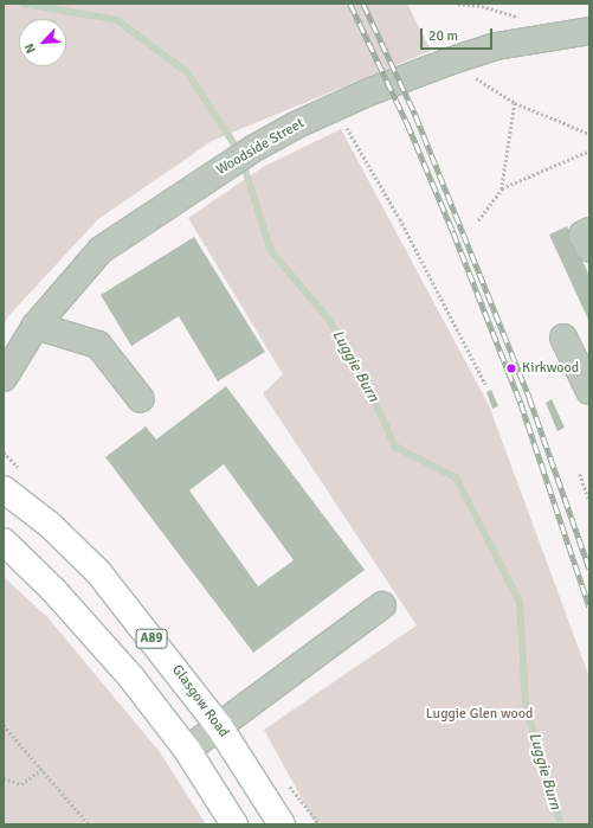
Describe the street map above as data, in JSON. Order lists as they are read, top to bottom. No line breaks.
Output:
{"streets":{"main road":["A89","Glasgow Road"],"street":["Woodside Street"]},"water":["Luggie Burn"],"parks":["Luggie Glen wood"],"places":["Kirkwood"],"scale_bar":"20 m","north":"bottom left"}
